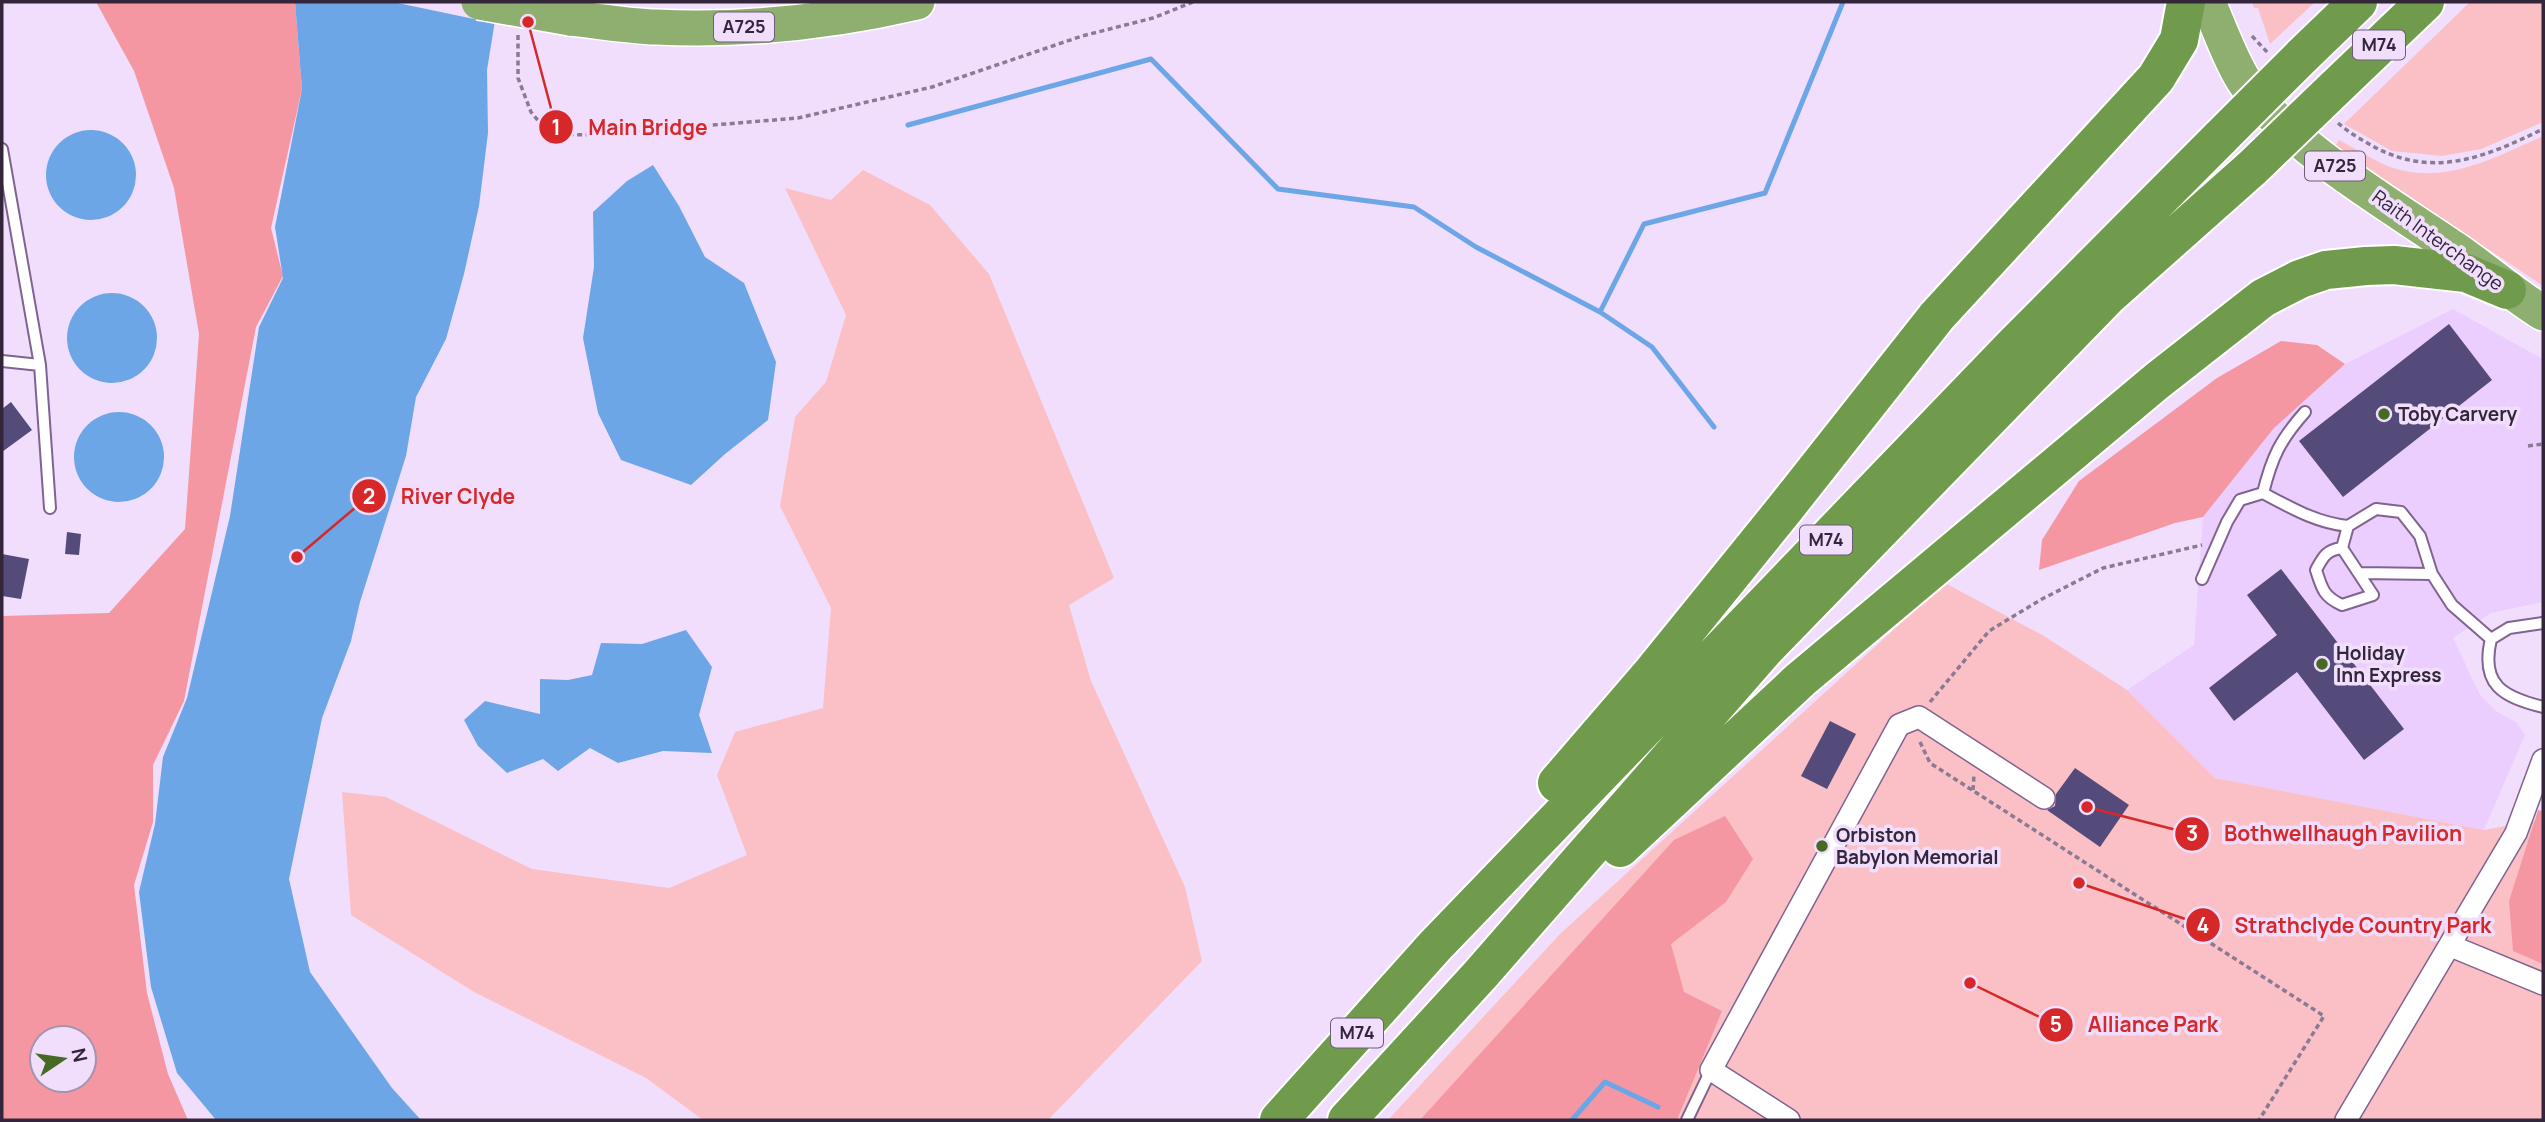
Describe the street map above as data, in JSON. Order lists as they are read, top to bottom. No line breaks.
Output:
{"streets":{"highway":["A725","M74","Raith Interchange"]},"places":["Main Bridge","Toby Carvery","River Clyde","Holiday Inn Express","Bothwellhaugh Pavilion","Orbiston Babylon Memorial","Strathclyde Country Park","Alliance Park"],"north":"right"}
